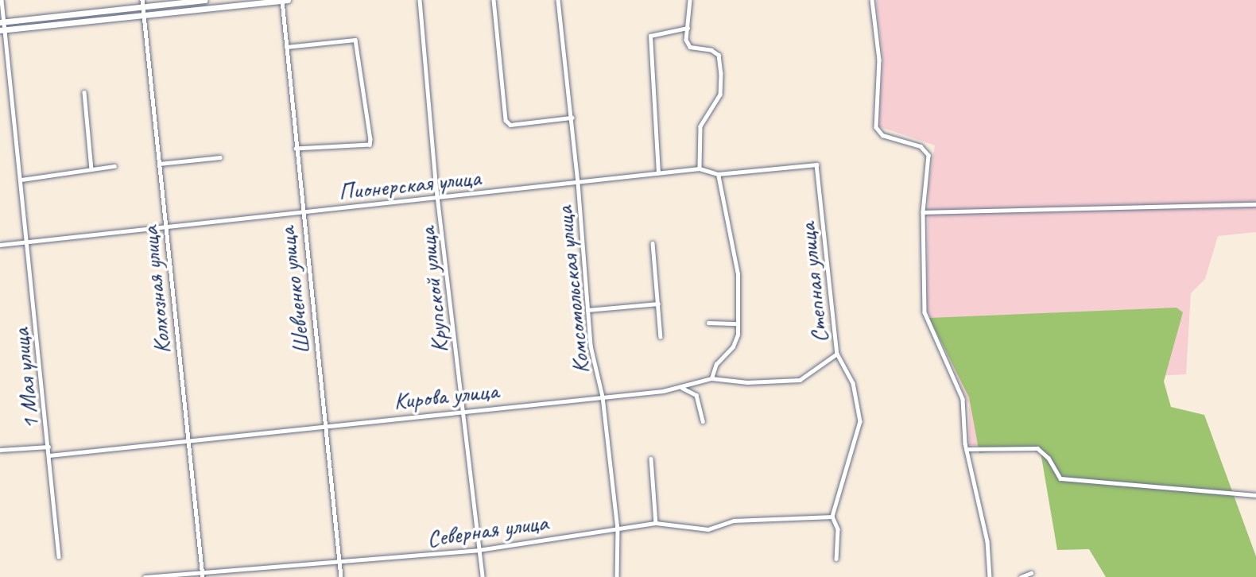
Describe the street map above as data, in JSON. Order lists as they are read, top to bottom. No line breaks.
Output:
{"streets":{"street":["Пионерская улица","Степная улица","Колхозная улица","Крупской улица","Комсомольская улица","Шевченко улица","1 Мая улица","Кирова улица","Северная улица"]},"crossings":[["Пионерская улица","Степная улица"],["Пионерская улица","Колхозная улица"],["Пионерская улица","Крупской улица"],["Пионерская улица","Комсомольская улица"],["Пионерская улица","Шевченко улица"],["Пионерская улица","1 Мая улица"],["Степная улица","Кирова улица"],["Степная улица","Северная улица"],["Колхозная улица","Кирова улица"],["Колхозная улица","Северная улица"],["Крупской улица","Кирова улица"],["Крупской улица","Северная улица"],["Комсомольская улица","Кирова улица"],["Комсомольская улица","Северная улица"],["Шевченко улица","Кирова улица"],["Шевченко улица","Северная улица"],["1 Мая улица","Кирова улица"]]}
